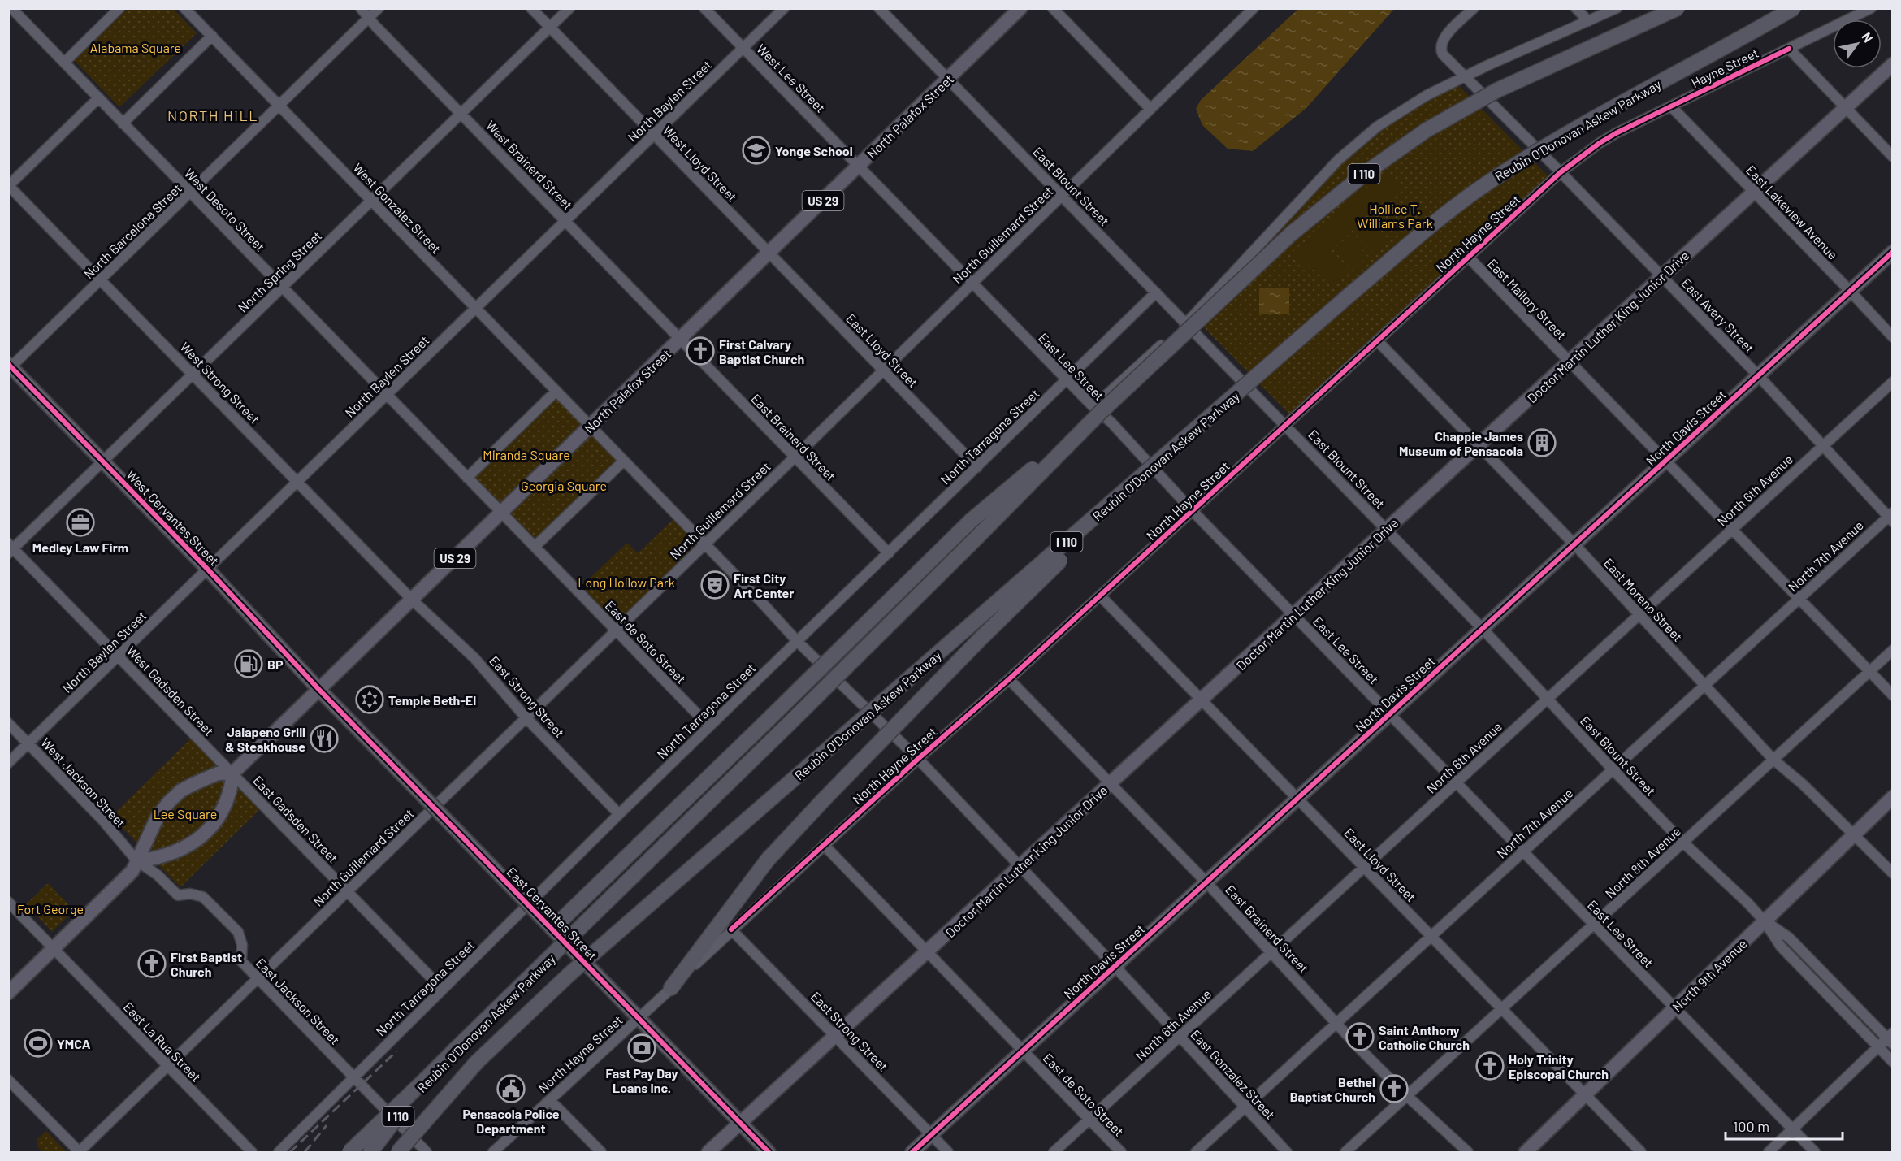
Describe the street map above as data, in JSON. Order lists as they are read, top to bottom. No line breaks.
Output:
{"streets":{"highway":["Reubin O'Donovan Askew Parkway","I 110"],"main road":["North Palafox Street","US 29","Doctor Martin Luther King Junior Drive","North Davis Street","West Cervantes Street","East Cervantes Street","North 9th Avenue"],"street":["Hayne Street","West Lee Street","North Baylen Street","West Lloyd Street","West Brainerd Street","East Blount Street","West Gonzalez Street","West Desoto Street","East Lakeview Avenue","North Barcelona Street","North Hayne Street","North Guillemard Street","North Spring Street","East Mallory Street","East Avery Street","East Lloyd Street","East Lee Street","West Strong Street","North Tarragona Street","East Brainerd Street","North 6th Avenue","North 7th Avenue","East Moreno Street","East de Soto Street","West Gadsden Street","East Strong Street","West Jackson Street","East Gadsden Street","North 8th Avenue","East Jackson Street","East La Rua Street","East Gonzalez Street"]},"crossings":[["Hayne Street","East Lakeview Avenue"],["Hayne Street","North Hayne Street"],["West Lee Street","North Baylen Street"],["West Lee Street","North Palafox Street"],["West Lee Street","East Lee Street"],["North Baylen Street","West Lloyd Street"],["North Baylen Street","West Brainerd Street"],["North Baylen Street","West Gonzalez Street"],["North Baylen Street","West Desoto Street"],["North Baylen Street","West Strong Street"],["North Baylen Street","West Cervantes Street"],["North Baylen Street","West Gadsden Street"],["North Baylen Street","West Jackson Street"],["North Palafox Street","West Lloyd Street"],["North Palafox Street","West Brainerd Street"],["North Palafox Street","East Blount Street"],["North Palafox Street","West Gonzalez Street"],["North Palafox Street","West Desoto Street"],["North Palafox Street","East Lloyd Street"],["North Palafox Street","East Lee Street"],["North Palafox Street","West Strong Street"],["North Palafox Street","East Brainerd Street"],["North Palafox Street","West Cervantes Street"],["North Palafox Street","East de Soto Street"],["North Palafox Street","West Gadsden Street"],["North Palafox Street","East Strong Street"],["North Palafox Street","East Gadsden Street"],["North Palafox Street","East Cervantes Street"],["North Palafox Street","East Gonzalez Street"],["Reubin O'Donovan Askew Parkway","East Lee Street"],["West Lloyd Street","North Spring Street"],["West Lloyd Street","East Lloyd Street"],["West Brainerd Street","North Barcelona Street"],["West Brainerd Street","North Spring Street"],["West Brainerd Street","East Brainerd Street"],["East Blount Street","North Hayne Street"],["East Blount Street","North Guillemard Street"],["East Blount Street","Doctor Martin Luther King Junior Drive"],["East Blount Street","North Davis Street"],["East Blount Street","North Tarragona Street"],["East Blount Street","North 6th Avenue"],["East Blount Street","North 7th Avenue"],["East Blount Street","North 8th Avenue"],["East Blount Street","North 9th Avenue"],["West Gonzalez Street","North Barcelona Street"],["West Gonzalez Street","North Spring Street"],["West Gonzalez Street","East Gonzalez Street"],["West Desoto Street","North Barcelona Street"],["West Desoto Street","North Spring Street"],["West Desoto Street","East de Soto Street"],["East Lakeview Avenue","North Hayne Street"],["East Lakeview Avenue","Doctor Martin Luther King Junior Drive"],["East Lakeview Avenue","North Davis Street"],["North Barcelona Street","West Strong Street"],["North Barcelona Street","West Cervantes Street"],["North Hayne Street","East Mallory Street"],["North Hayne Street","East Avery Street"],["North Hayne Street","East Lloyd Street"],["North Hayne Street","East Lee Street"],["North Hayne Street","East Brainerd Street"],["North Hayne Street","East Moreno Street"],["North Hayne Street","East de Soto Street"],["North Hayne Street","East Strong Street"],["North Hayne Street","East Cervantes Street"],["North Hayne Street","East Gonzalez Street"],["North Guillemard Street","East Lloyd Street"],["North Guillemard Street","East Lee Street"],["North Guillemard Street","East Brainerd Street"],["North Guillemard Street","East de Soto Street"],["North Guillemard Street","East Strong Street"],["North Guillemard Street","East Gadsden Street"],["North Guillemard Street","East Jackson Street"],["North Guillemard Street","East La Rua Street"],["North Guillemard Street","East Gonzalez Street"],["North Spring Street","West Strong Street"],["North Spring Street","West Cervantes Street"],["North Spring Street","West Gadsden Street"],["East Mallory Street","Doctor Martin Luther King Junior Drive"],["East Mallory Street","North Davis Street"],["East Mallory Street","North 6th Avenue"],["East Mallory Street","North 7th Avenue"],["East Mallory Street","North 8th Avenue"],["East Avery Street","Doctor Martin Luther King Junior Drive"],["East Avery Street","North Davis Street"],["East Avery Street","North 6th Avenue"],["East Avery Street","North 7th Avenue"],["Doctor Martin Luther King Junior Drive","East Lloyd Street"],["Doctor Martin Luther King Junior Drive","East Lee Street"],["Doctor Martin Luther King Junior Drive","East Brainerd Street"],["Doctor Martin Luther King Junior Drive","East Moreno Street"],["Doctor Martin Luther King Junior Drive","East de Soto Street"],["Doctor Martin Luther King Junior Drive","East Strong Street"],["Doctor Martin Luther King Junior Drive","East Cervantes Street"],["Doctor Martin Luther King Junior Drive","East Gonzalez Street"],["East Lloyd Street","North Davis Street"],["East Lloyd Street","North Tarragona Street"],["East Lloyd Street","North 6th Avenue"],["East Lloyd Street","North 7th Avenue"],["East Lloyd Street","North 8th Avenue"],["East Lloyd Street","North 9th Avenue"],["East Lee Street","North Davis Street"],["East Lee Street","North Tarragona Street"],["East Lee Street","North 6th Avenue"],["East Lee Street","North 7th Avenue"],["East Lee Street","North 8th Avenue"],["East Lee Street","North 9th Avenue"],["West Strong Street","East Strong Street"],["North Davis Street","East Brainerd Street"],["North Davis Street","East Moreno Street"],["North Davis Street","East de Soto Street"],["North Davis Street","East Strong Street"],["North Davis Street","East Gonzalez Street"],["North Tarragona Street","East Brainerd Street"],["North Tarragona Street","East de Soto Street"],["North Tarragona Street","East Strong Street"],["North Tarragona Street","East Gadsden Street"],["North Tarragona Street","East Jackson Street"],["North Tarragona Street","East Gonzalez Street"],["East Brainerd Street","North 6th Avenue"],["East Brainerd Street","North 7th Avenue"],["East Brainerd Street","North 8th Avenue"],["North 6th Avenue","East Moreno Street"],["North 6th Avenue","East de Soto Street"],["North 6th Avenue","East Gonzalez Street"],["West Cervantes Street","East Cervantes Street"],["North 7th Avenue","East Moreno Street"],["North 7th Avenue","East Gonzalez Street"],["East Moreno Street","North 8th Avenue"],["East Moreno Street","North 9th Avenue"],["West Gadsden Street","East Gadsden Street"],["West Jackson Street","East Jackson Street"]],"districts":["NORTH HILL"],"parks":["Alabama Square","Hollice T. Williams Park","Miranda Square","Georgia Square","Long Hollow Park","Lee Square","Fort George"],"places":{"school or university":["Yonge School"],"church":["First Calvary Baptist Church","First Baptist Church","Saint Anthony Catholic Church","Holy Trinity Episcopal Church","Bethel Baptist Church"],"building":["Chappie James Museum of Pensacola"],"office":["Medley Law Firm"],"theatre":["First City Art Center"],"fuel station":["BP"],"synagogue":["Temple Beth-El"],"restaurant":["Jalapeno Grill & Steakhouse"],"sports":["YMCA"],"bank":["Fast Pay Day Loans Inc."],"public building":["Pensacola Police Department"]},"scale_bar":"100 m","north":"top right"}
